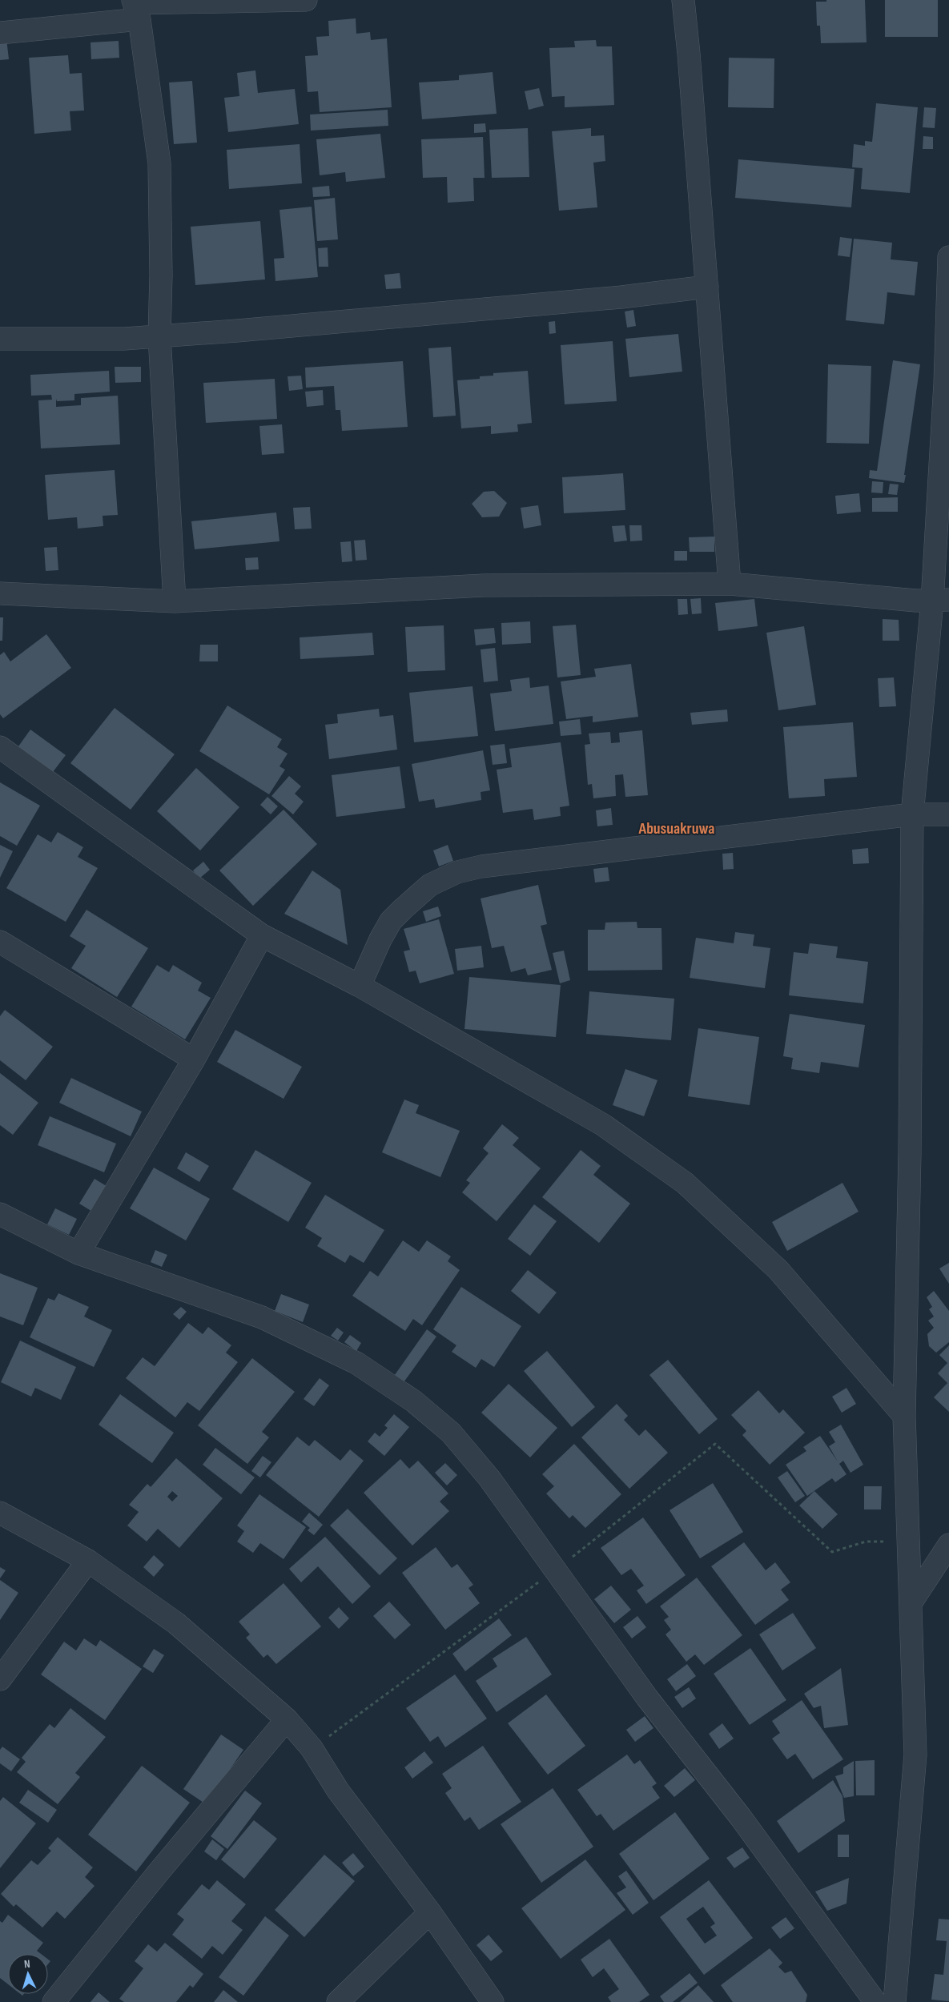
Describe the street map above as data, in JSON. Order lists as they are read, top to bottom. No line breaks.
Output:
{"districts":["Abusuakruwa"],"north":"top"}
